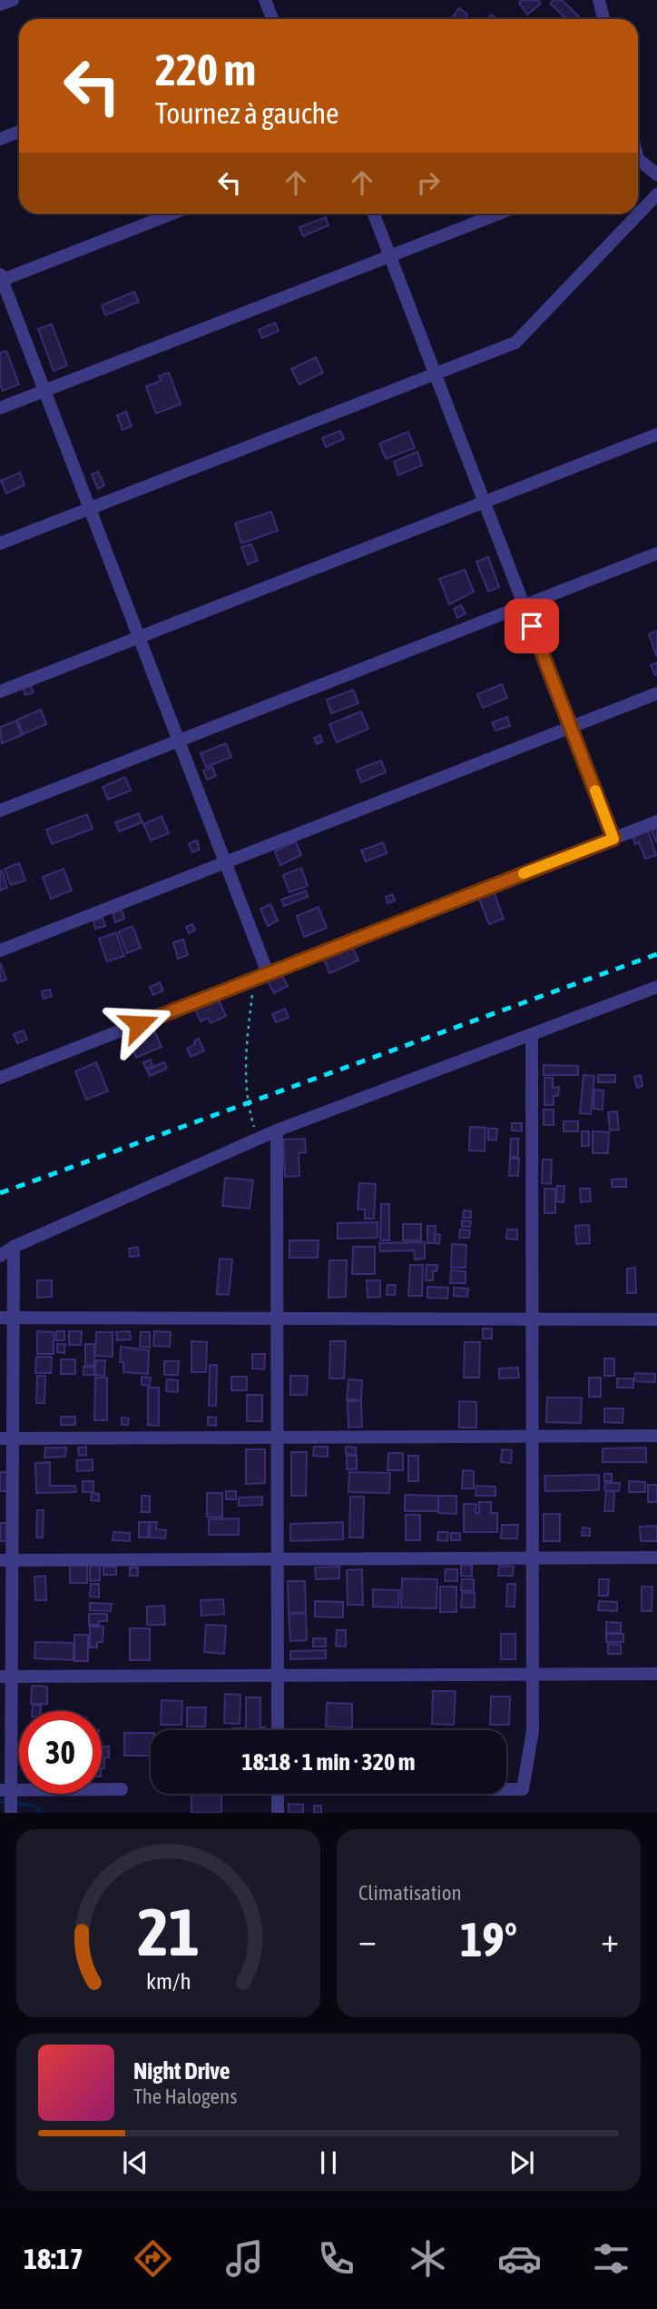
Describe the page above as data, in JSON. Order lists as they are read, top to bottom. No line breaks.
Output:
{"page":{"turn":["220 m","Tournez à gauche"],"limit":"30","trip":"18:18 · 1 min · 320 m","tile":"Climatisation","heat":["−","19°","+"],"song":["Night Drive","The Halogens"],"tabs":"18:17","gauge":["21","km/h"]}}
